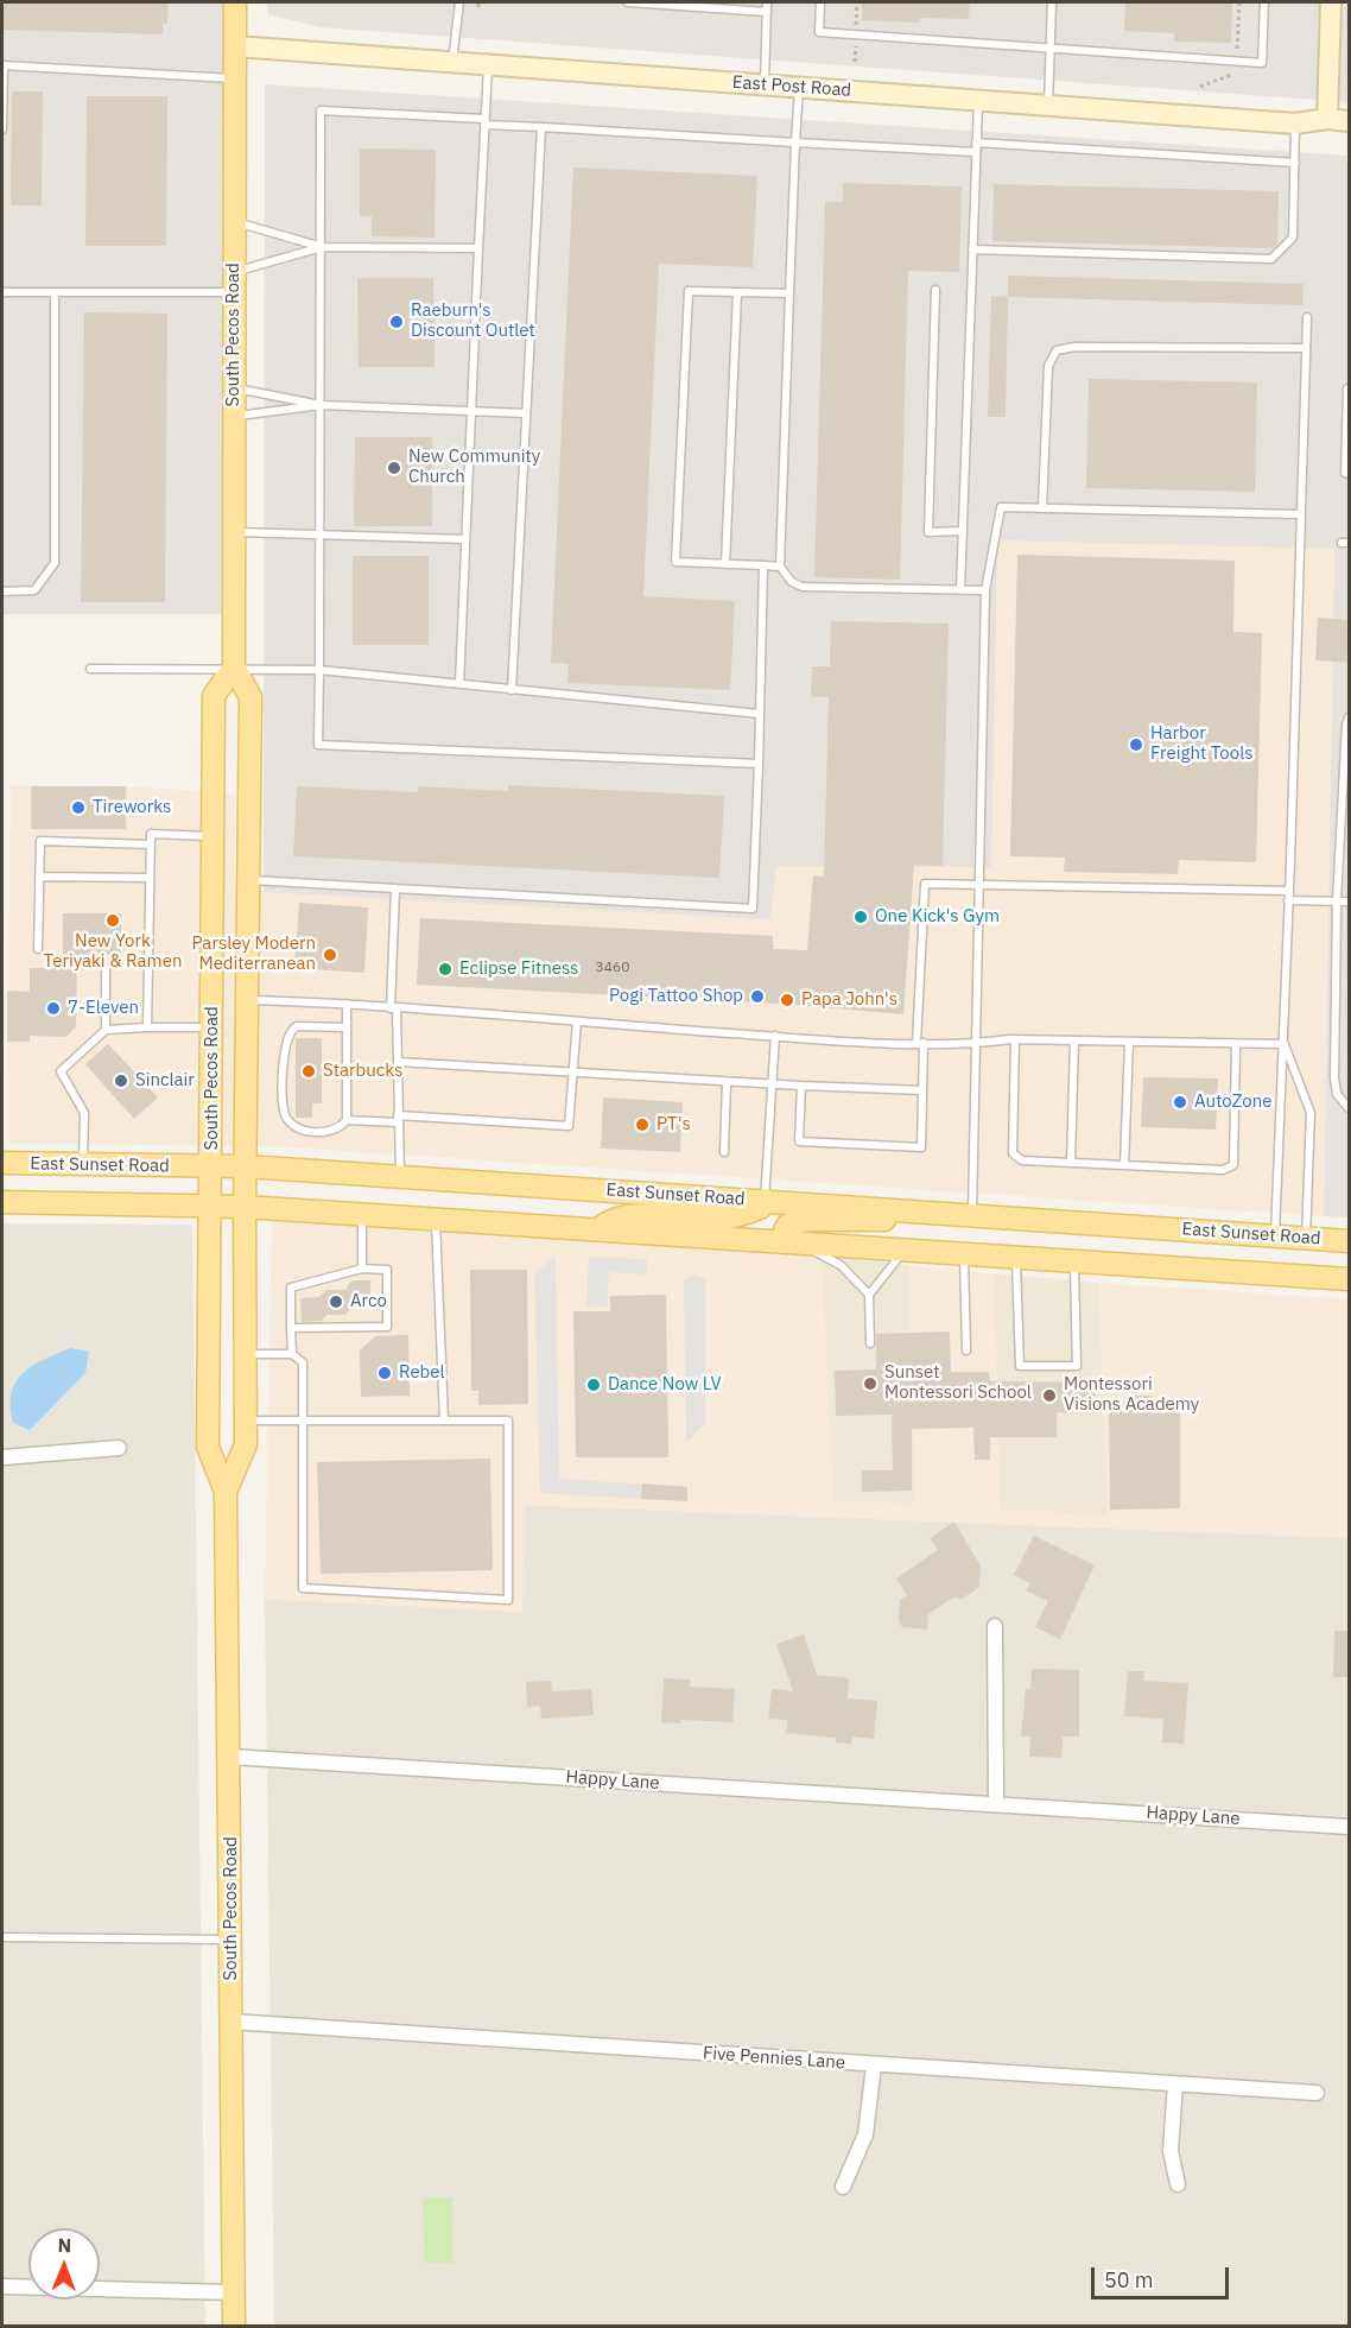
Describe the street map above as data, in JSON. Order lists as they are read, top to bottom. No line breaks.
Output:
{"streets":{"main road":["South Pecos Road","East Sunset Road"],"street":["East Post Road","Happy Lane","Five Pennies Lane"]},"crossings":[["East Post Road","South Pecos Road"],["South Pecos Road","East Sunset Road"],["South Pecos Road","Happy Lane"],["South Pecos Road","Five Pennies Lane"]],"places":["Raeburn's Discount Outlet","New Community Church","Harbor Freight Tools","Tireworks","One Kick's Gym","New York Teriyaki & Ramen","Parsley Modern Mediterranean","Eclipse Fitness","Pogi Tattoo Shop","Papa John's","7-Eleven","Starbucks","Sinclair","AutoZone","PT's","Arco","Rebel","Sunset Montessori School","Dance Now LV","Montessori Visions Academy"],"house_numbers":["3460"],"scale_bar":"50 m","north":"top"}
